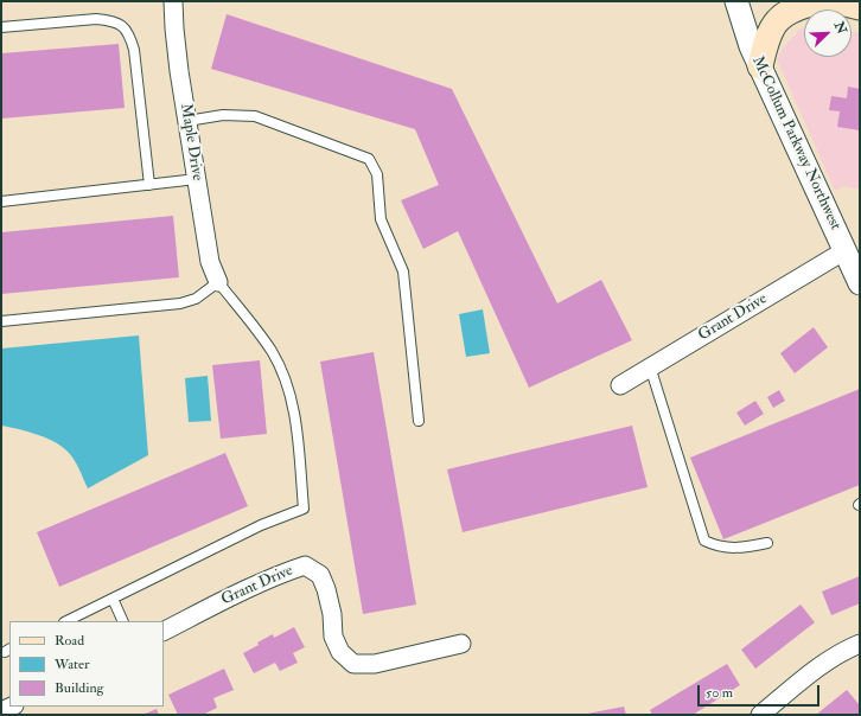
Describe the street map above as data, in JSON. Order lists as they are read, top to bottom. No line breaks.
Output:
{"streets":{"street":["Maple Drive","McCollum Parkway Northwest","Grant Drive"]},"crossings":[["McCollum Parkway Northwest","Grant Drive"]],"legend":["Road","Water","Building"],"scale_bar":"50 m","north":"top right"}
